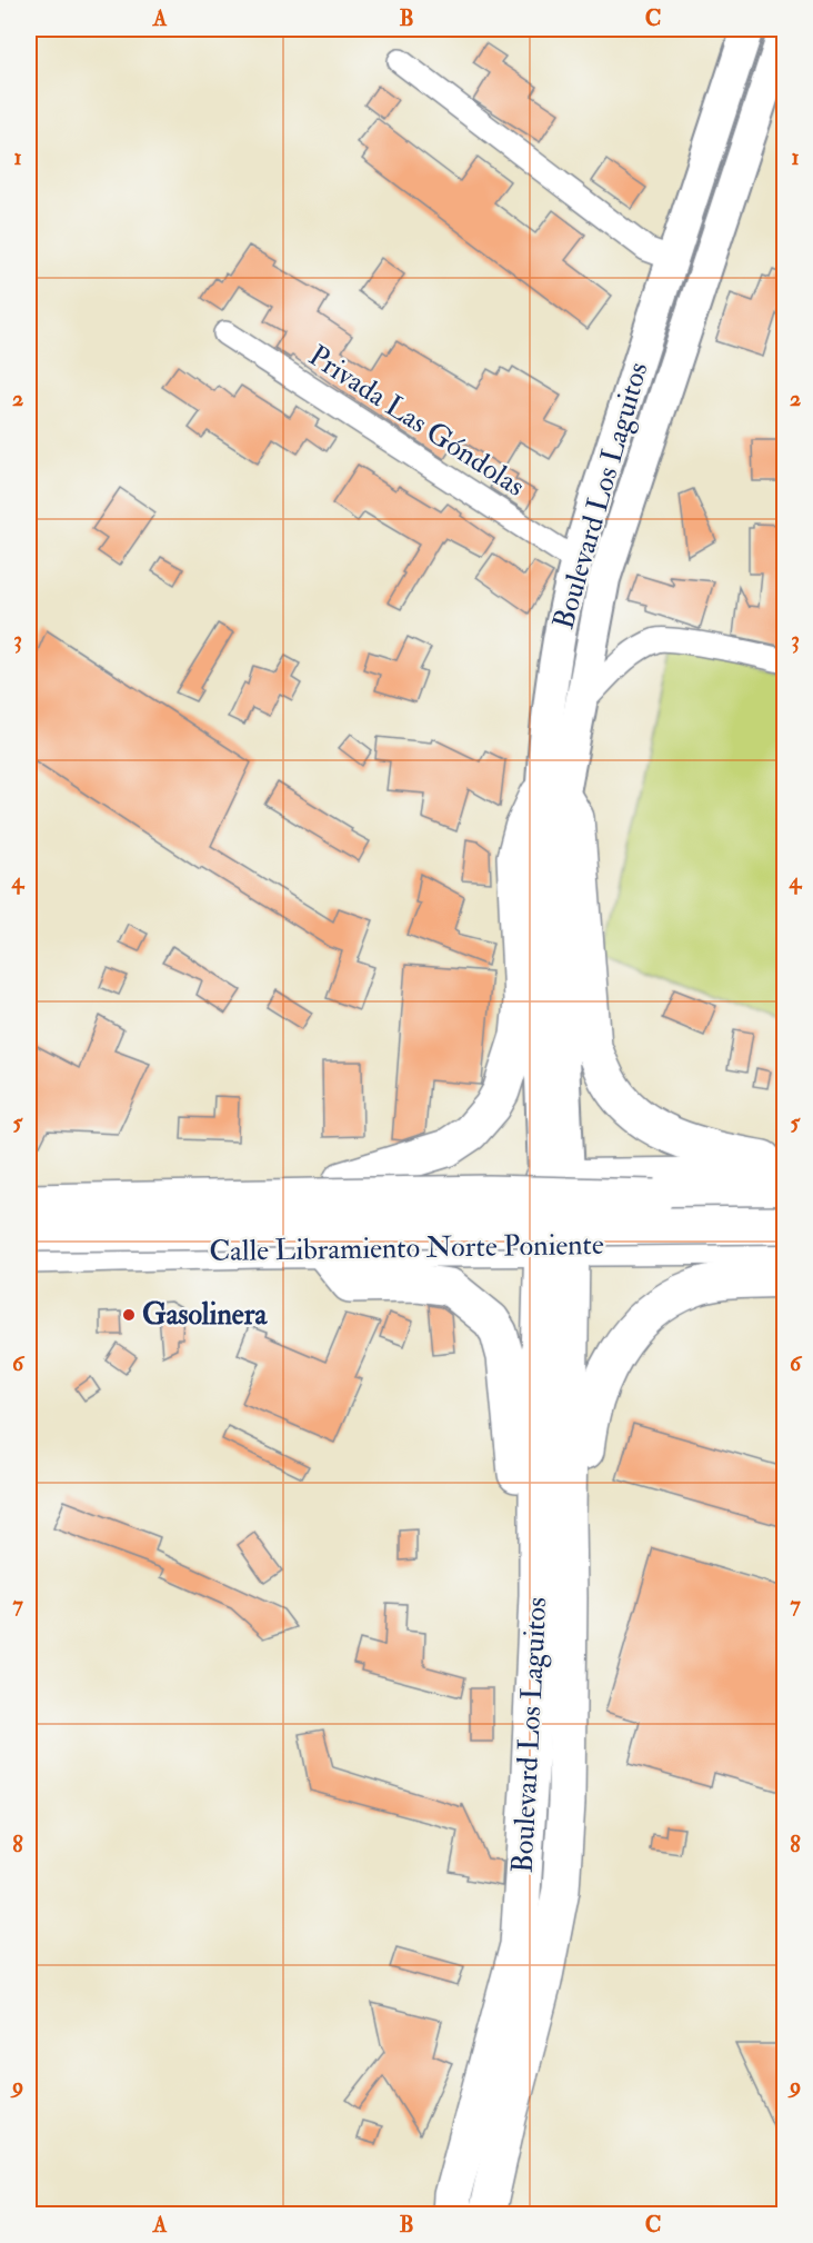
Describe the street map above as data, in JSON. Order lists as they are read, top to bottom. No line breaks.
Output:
{"streets":{"main road":["Boulevard Los Laguitos","Calle Libramiento Norte Poniente"],"street":["Privada Las Góndolas"]},"crossings":[["Privada Las Góndolas","Boulevard Los Laguitos"],["Boulevard Los Laguitos","Calle Libramiento Norte Poniente"]],"places":["Gasolinera"],"grid":{"columns":["A","B","C"],"rows":["1","2","3","4","5","6","7","8","9"]}}
